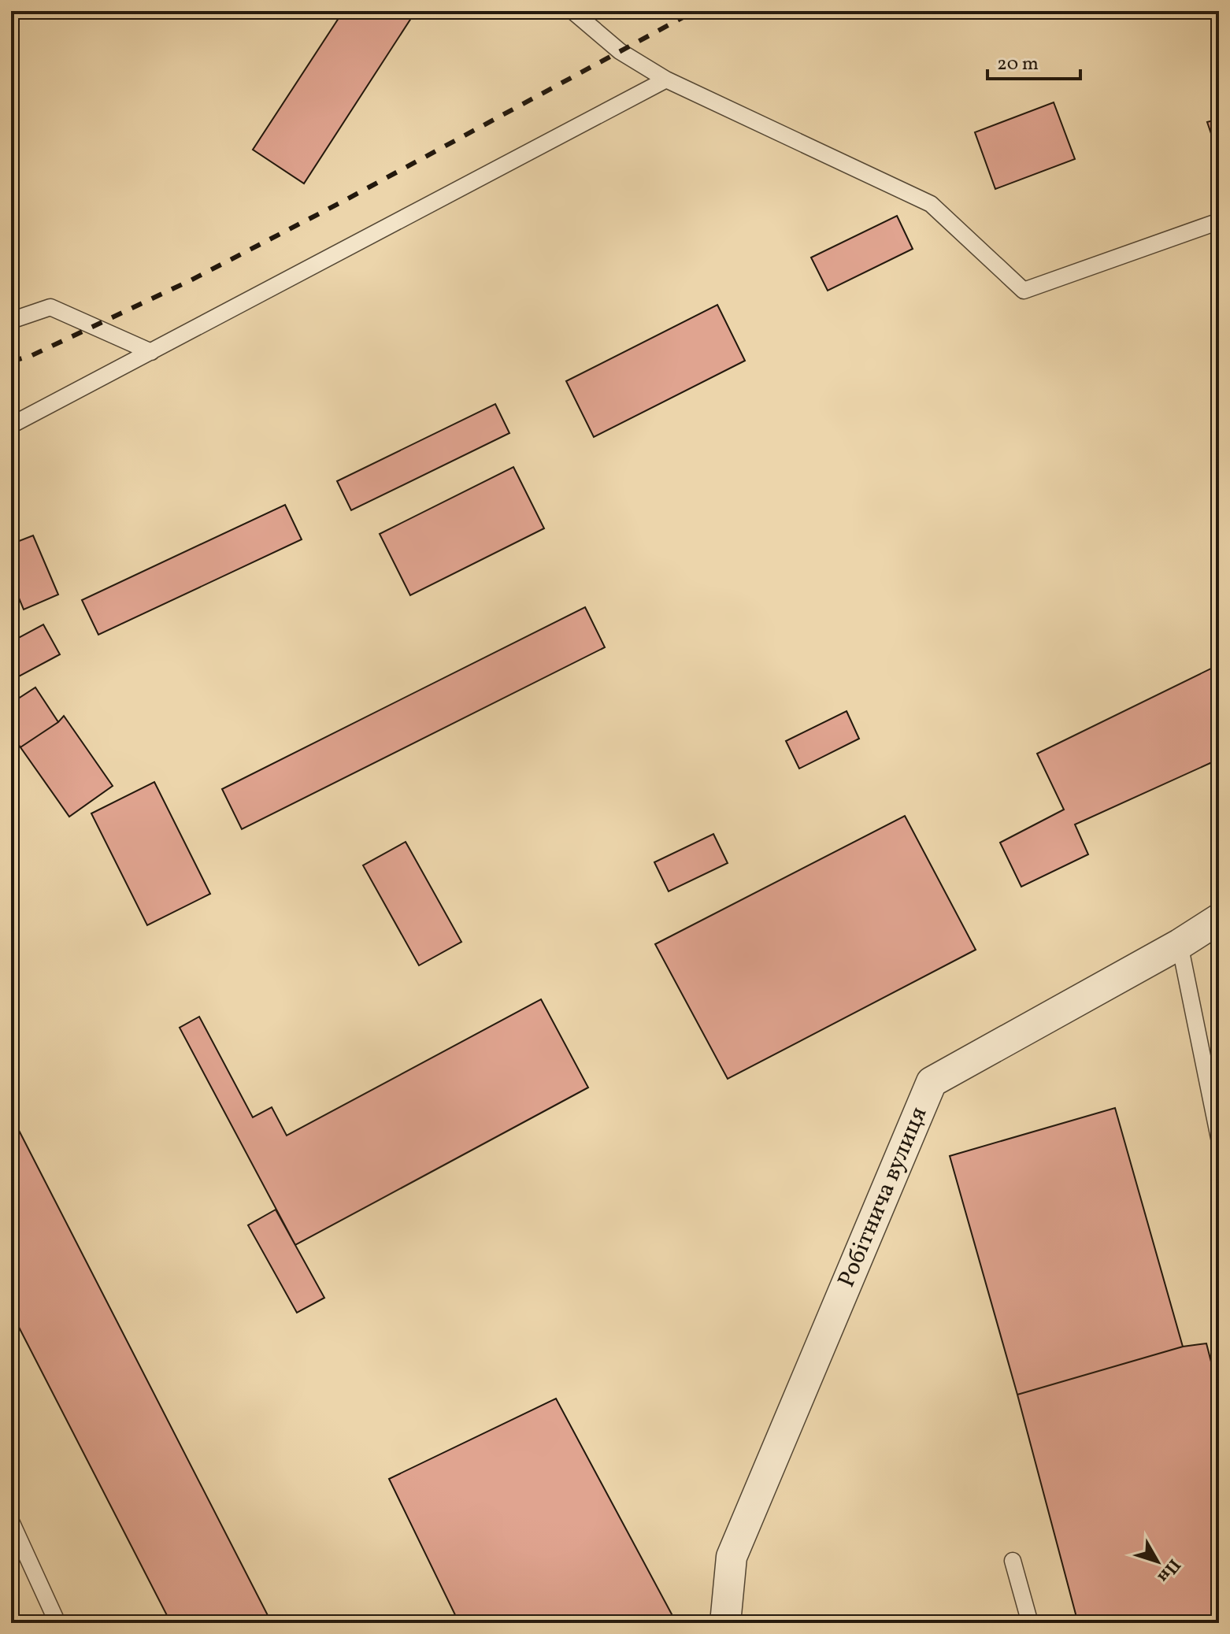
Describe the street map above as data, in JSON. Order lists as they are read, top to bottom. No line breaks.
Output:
{"streets":{"street":["Робітнича вулиця"]},"scale_bar":"20 m","north":"bottom right"}
